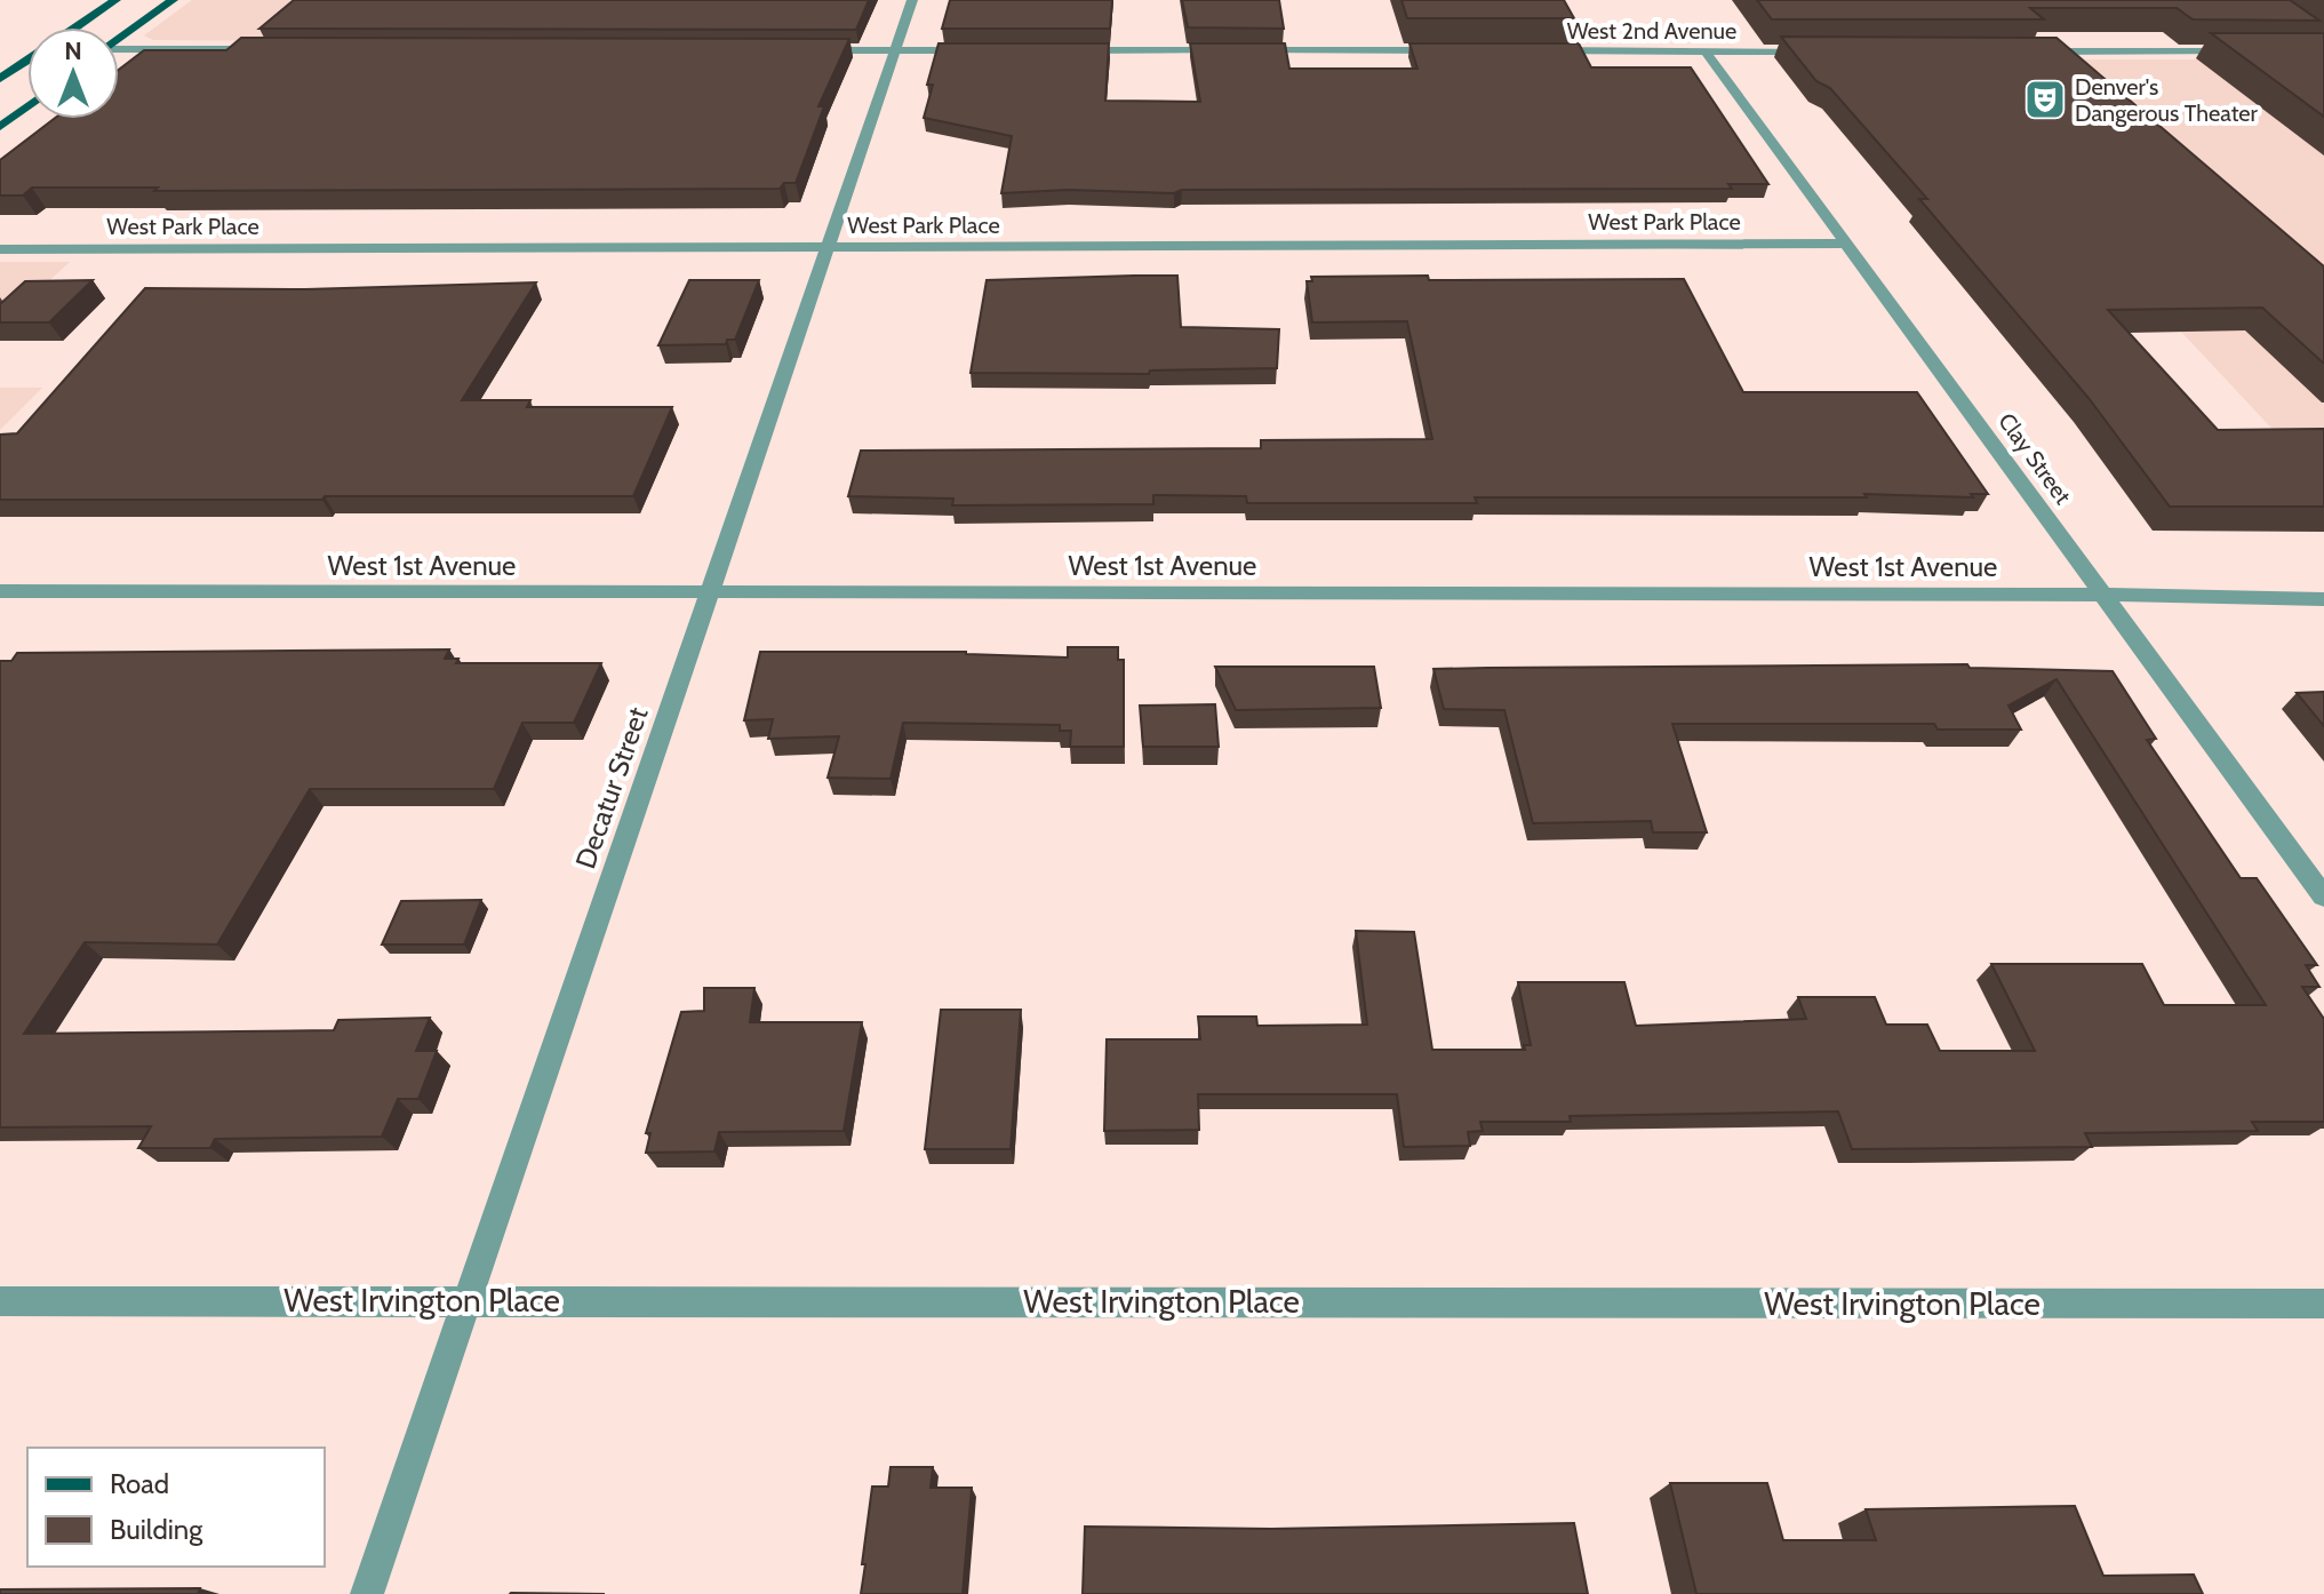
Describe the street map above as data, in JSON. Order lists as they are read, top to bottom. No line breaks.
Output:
{"streets":{"street":["West 2nd Avenue","West Park Place","Clay Street","West 1st Avenue","Decatur Street","West Irvington Place"]},"crossings":[["West 2nd Avenue","Clay Street"],["West Park Place","Clay Street"],["West Park Place","Decatur Street"],["Clay Street","West 1st Avenue"],["West 1st Avenue","Decatur Street"],["Decatur Street","West Irvington Place"]],"places":{"theatre":["Denver's Dangerous Theater"]},"legend":["Road","Building"],"north":"top"}
